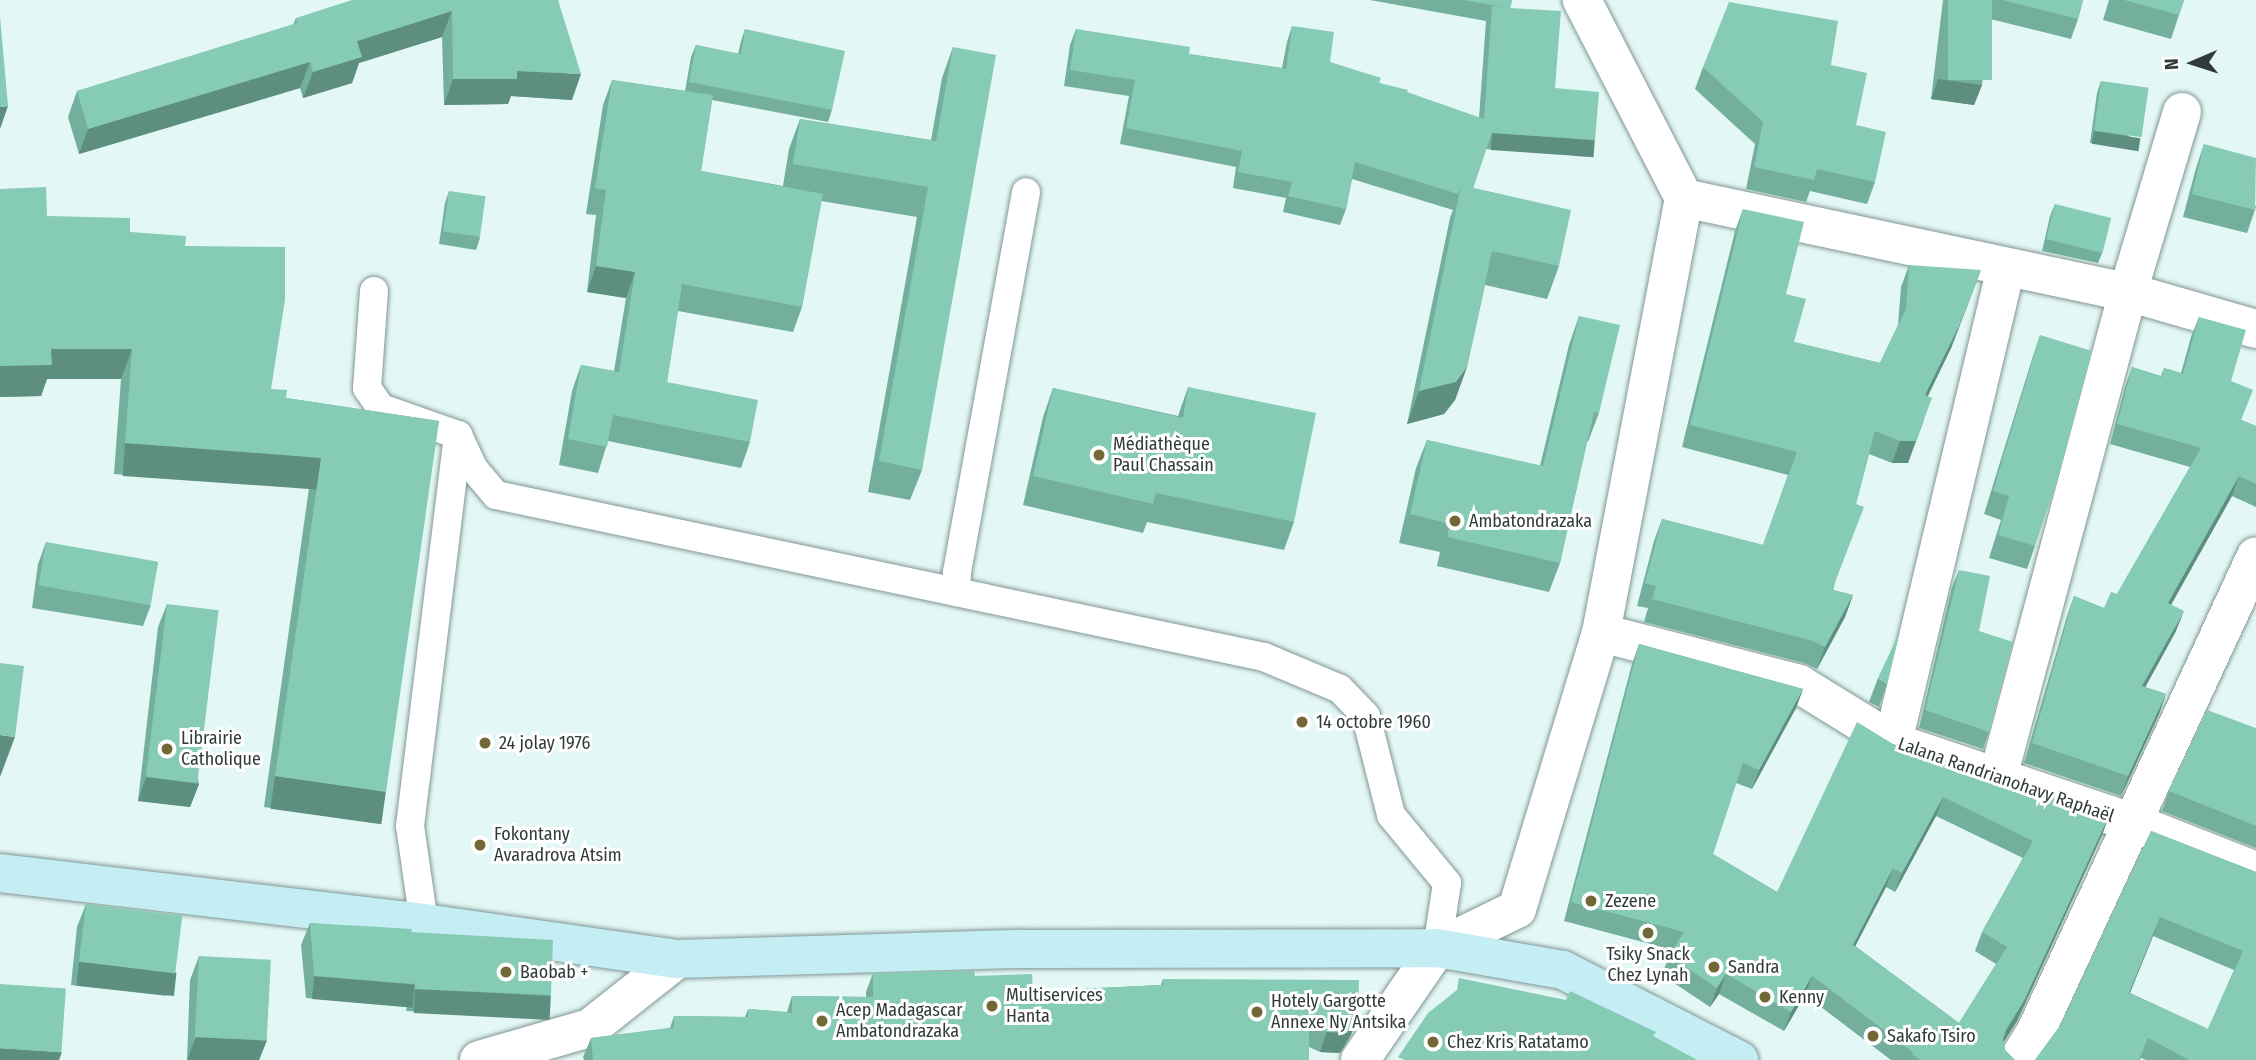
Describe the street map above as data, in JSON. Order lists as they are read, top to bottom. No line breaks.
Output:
{"streets":{"street":["Lalana Randrianohavy Raphaël"]},"places":["Médiathèque Paul Chassain","Ambatondrazaka","14 octobre 1960","24 jolay 1976","Librairie Catholique","Fokontany Avaradrova Atsim","Zezene","Tsiky Snack Chez Lynah","Sandra","Baobab +","Kenny","Multiservices Hanta","Hotely Gargotte Annexe Ny Antsika","Acep Madagascar Ambatondrazaka","Sakafo Tsiro","Chez Kris Ratatamo"],"north":"left"}
